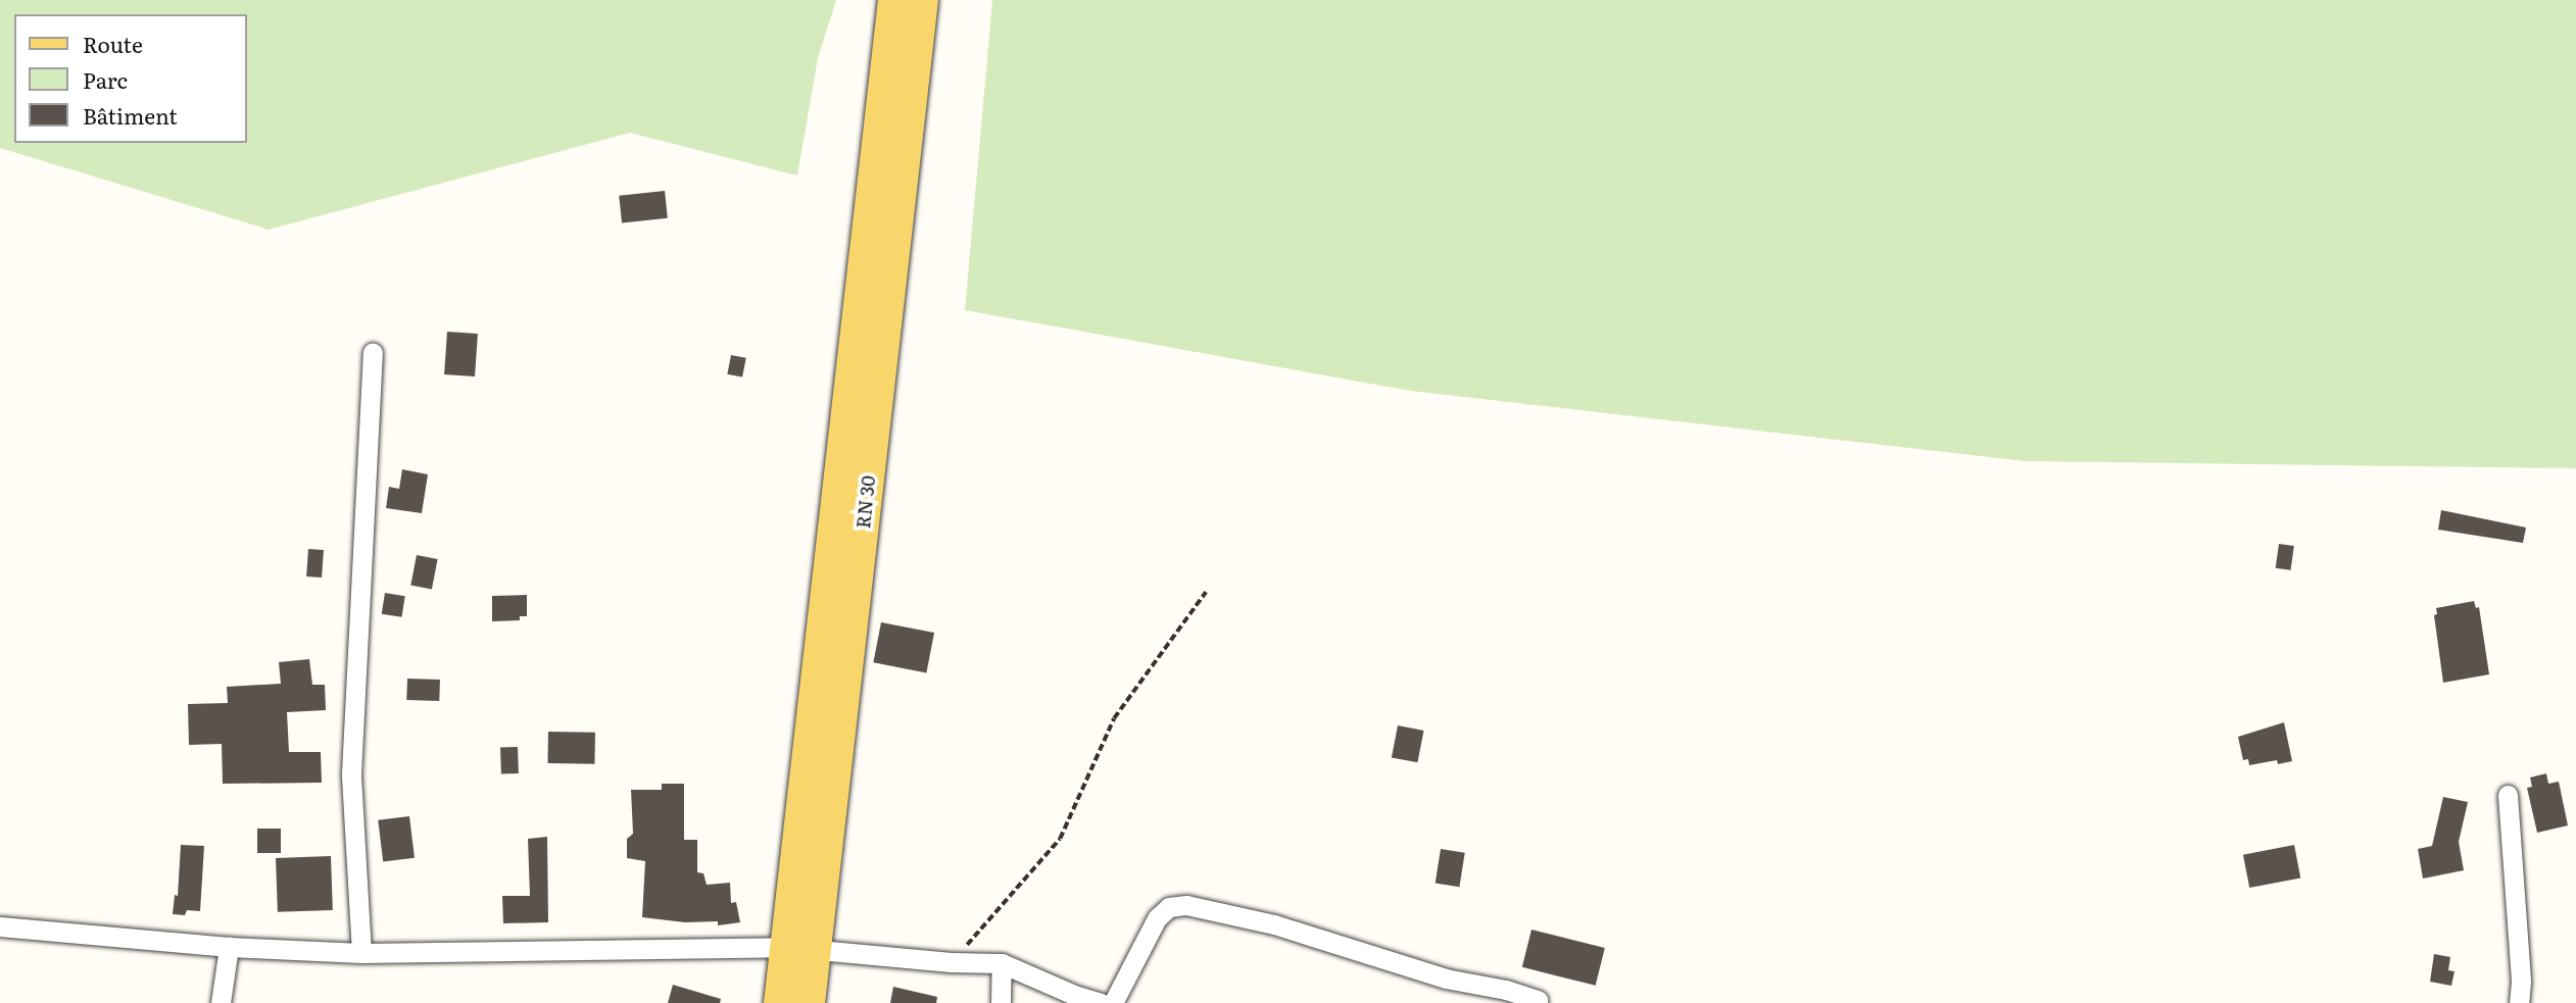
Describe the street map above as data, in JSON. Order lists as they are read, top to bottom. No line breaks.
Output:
{"streets":{"main road":["RN 30"]},"legend":["Route","Parc","Bâtiment"]}
